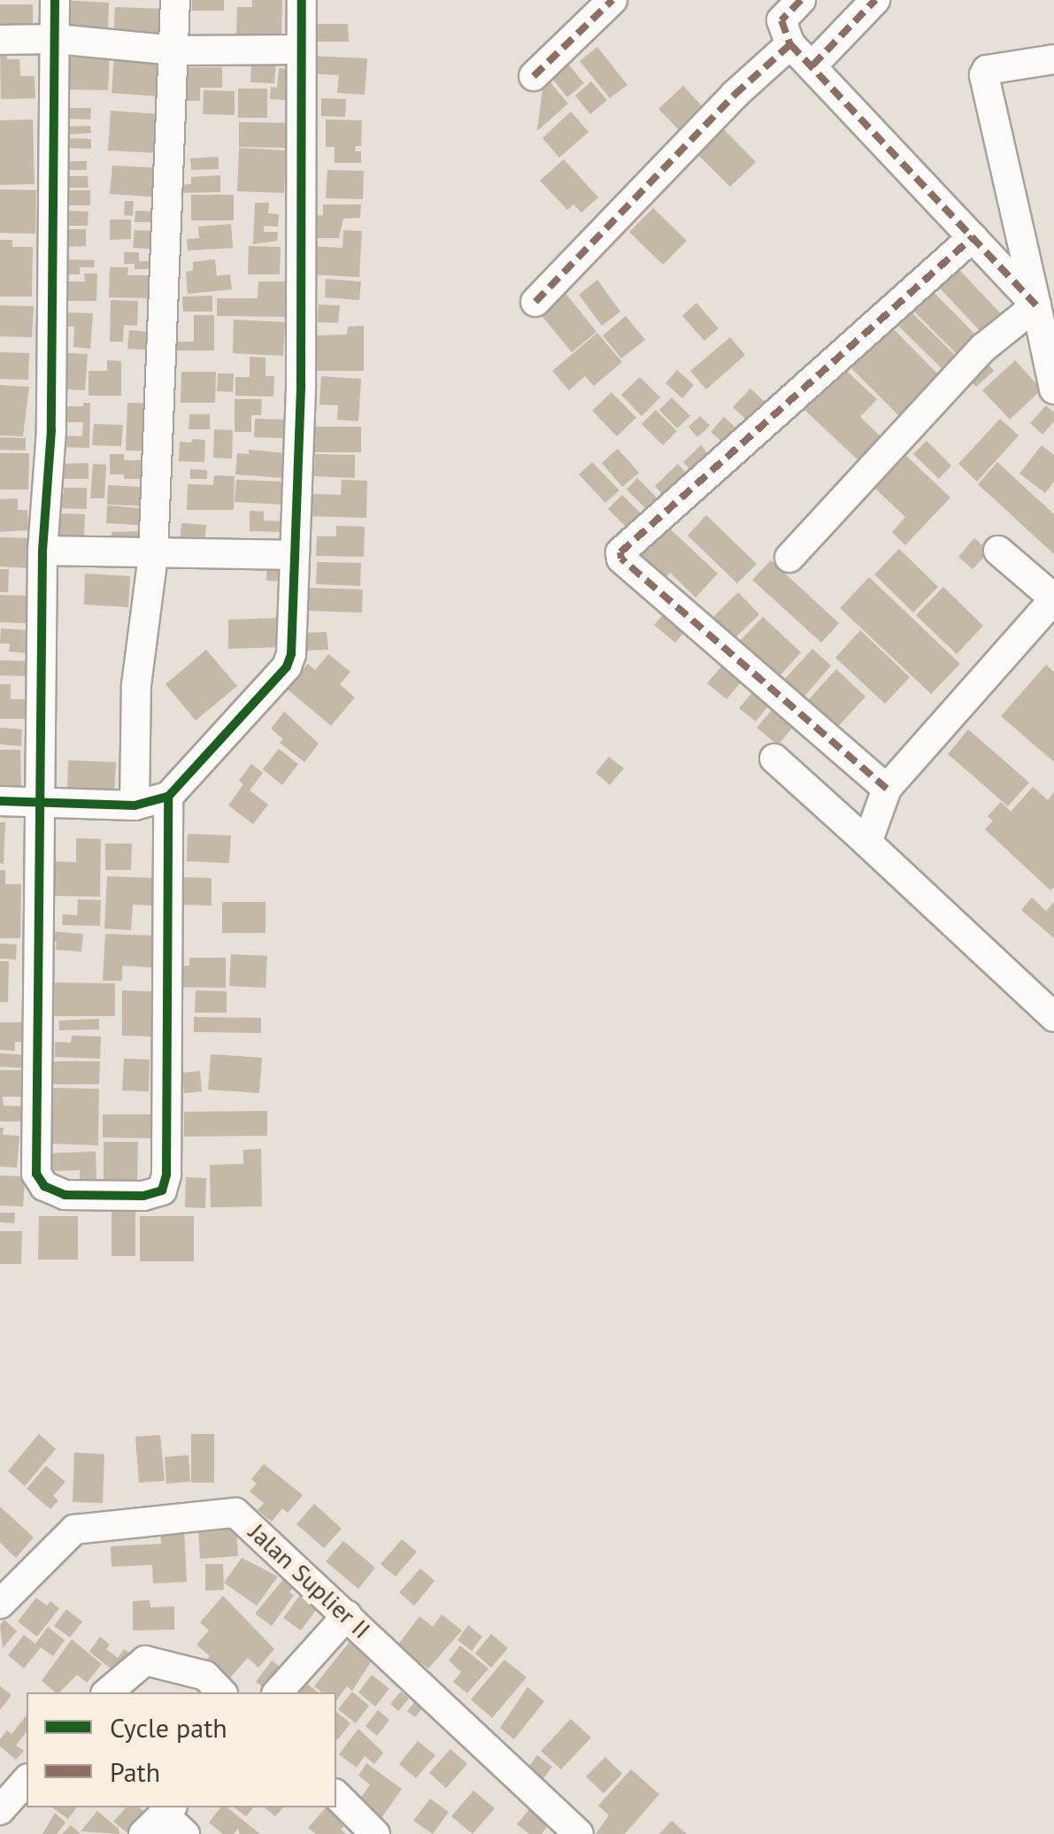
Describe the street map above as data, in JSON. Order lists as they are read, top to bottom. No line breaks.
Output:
{"streets":{"street":["Jalan Suplier II"]},"legend":["Cycle path","Path"]}
